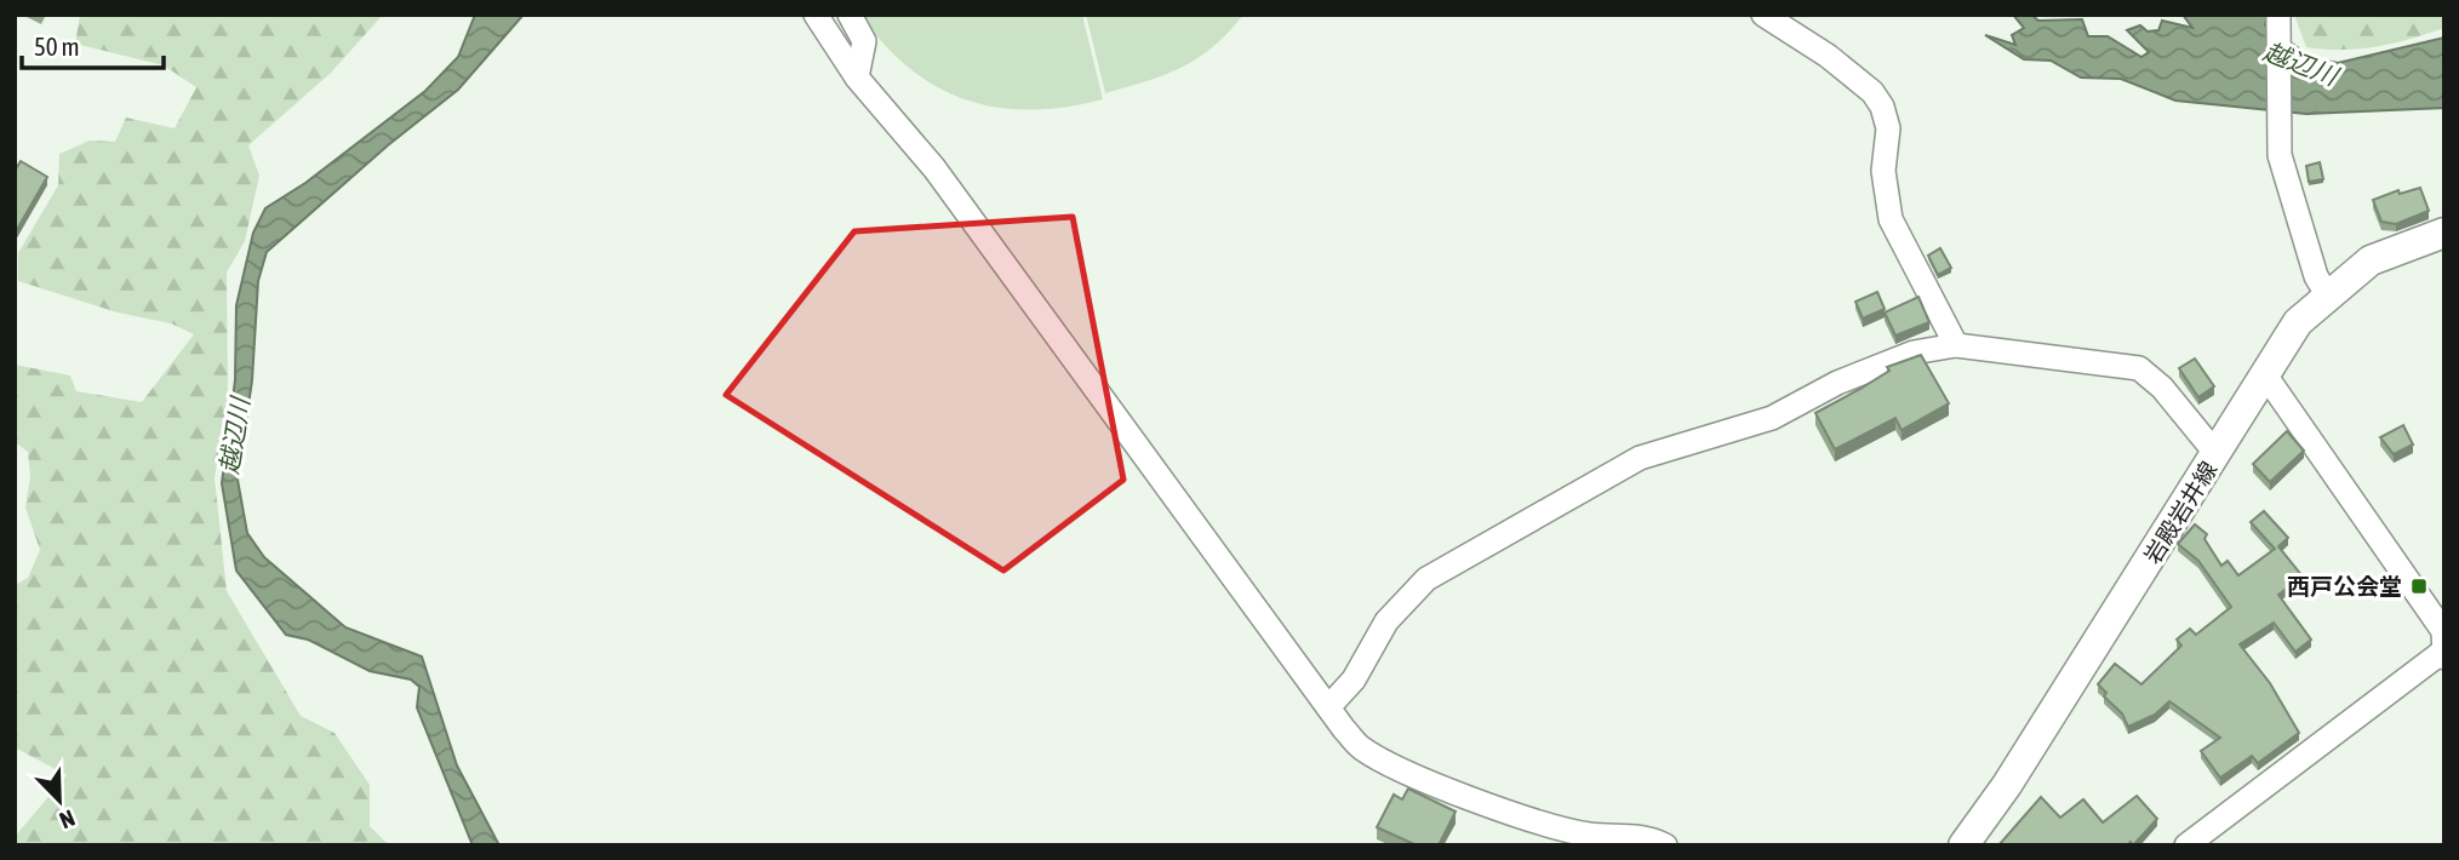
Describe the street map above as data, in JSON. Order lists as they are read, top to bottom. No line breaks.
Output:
{"streets":{"main road":["岩殿岩井線"]},"water":["越辺川"],"places":{"transit":["西戸公会堂"]},"scale_bar":"50 m","north":"bottom right"}
